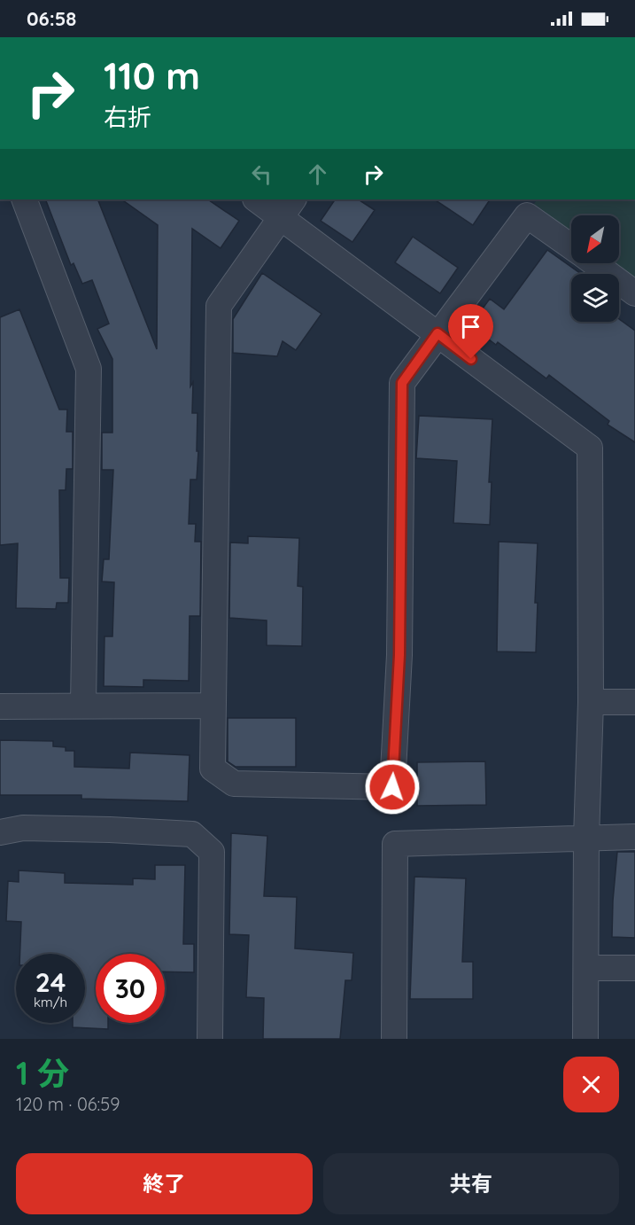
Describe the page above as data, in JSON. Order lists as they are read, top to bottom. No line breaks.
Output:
{"north":"bottom left","page":{"status":"06:58","turn":["110 m","右折"],"speed":"24 km/h","limit":"30","heading":["1 分","120 m · 06:59"],"buttons":["終了","共有"]}}
